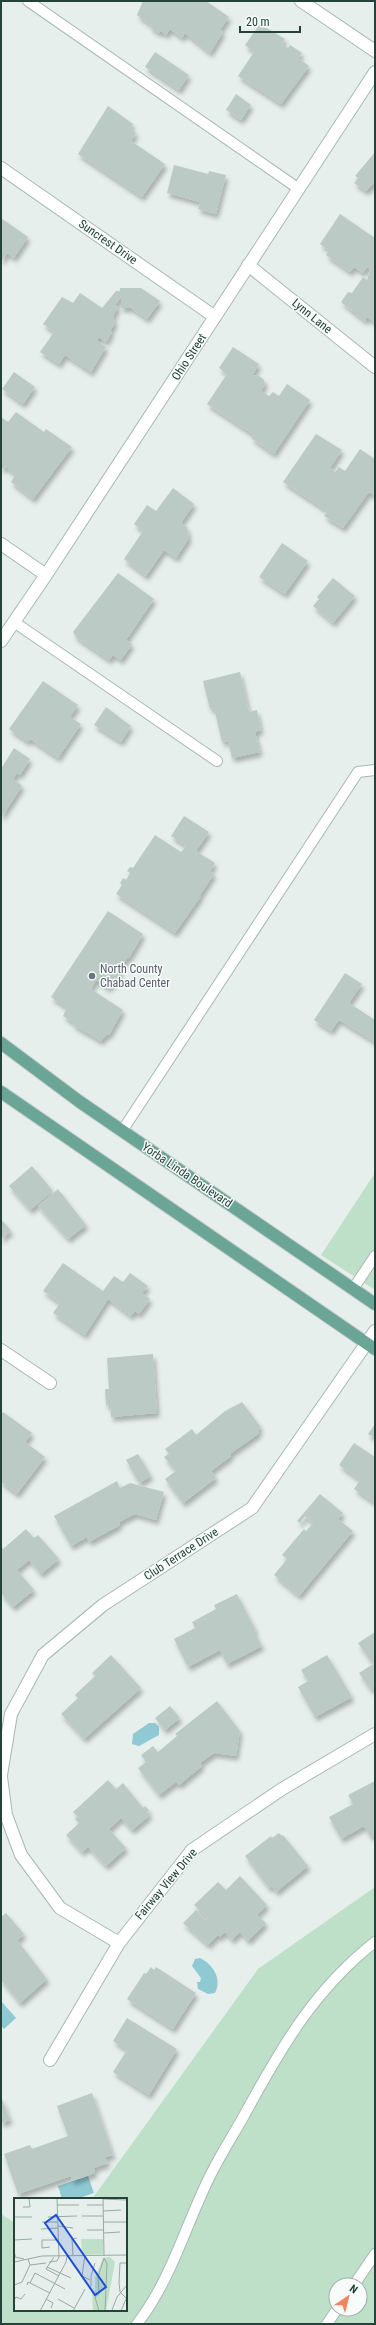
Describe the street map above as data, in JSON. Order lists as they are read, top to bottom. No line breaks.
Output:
{"streets":{"main road":["Yorba Linda Boulevard"],"street":["Suncrest Drive","Lynn Lane","Ohio Street","Club Terrace Drive","Fairway View Drive"]},"crossings":[["Suncrest Drive","Ohio Street"],["Lynn Lane","Ohio Street"],["Club Terrace Drive","Fairway View Drive"]],"places":["North County Chabad Center"],"scale_bar":"20 m","north":"top right"}
